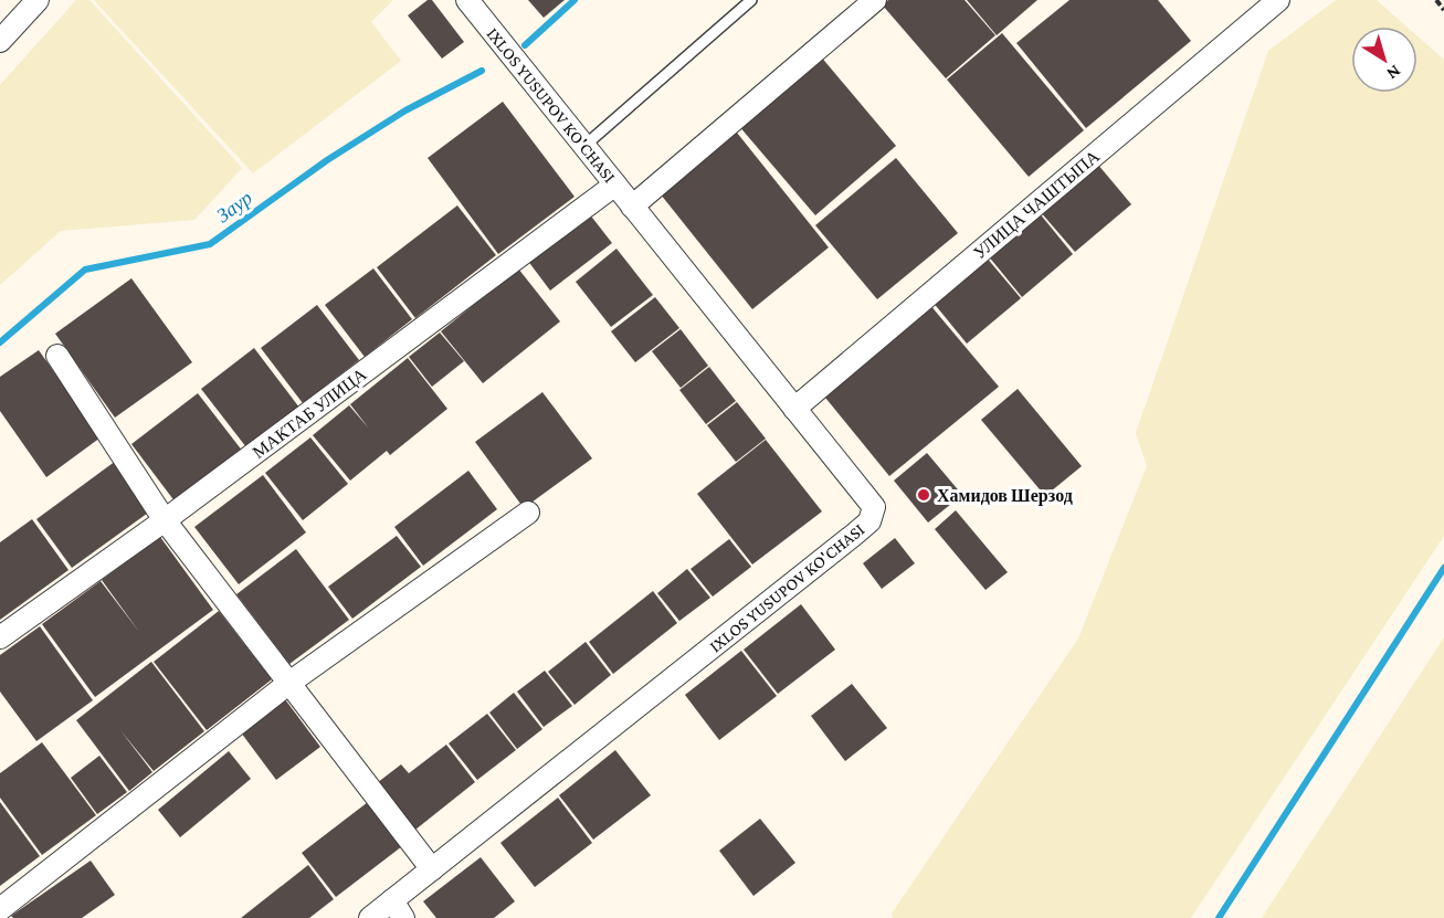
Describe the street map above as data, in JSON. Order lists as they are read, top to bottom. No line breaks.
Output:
{"streets":{"street":["IXLOS YUSUPOV KO'CHASI","УЛИЦА ЧАШТЫПА","МАКТАБ УЛИЦА"]},"crossings":[["IXLOS YUSUPOV KO'CHASI","УЛИЦА ЧАШТЫПА"],["IXLOS YUSUPOV KO'CHASI","МАКТАБ УЛИЦА"]],"water":["Заур"],"places":["Хамидов Шерзод"],"north":"bottom right"}
